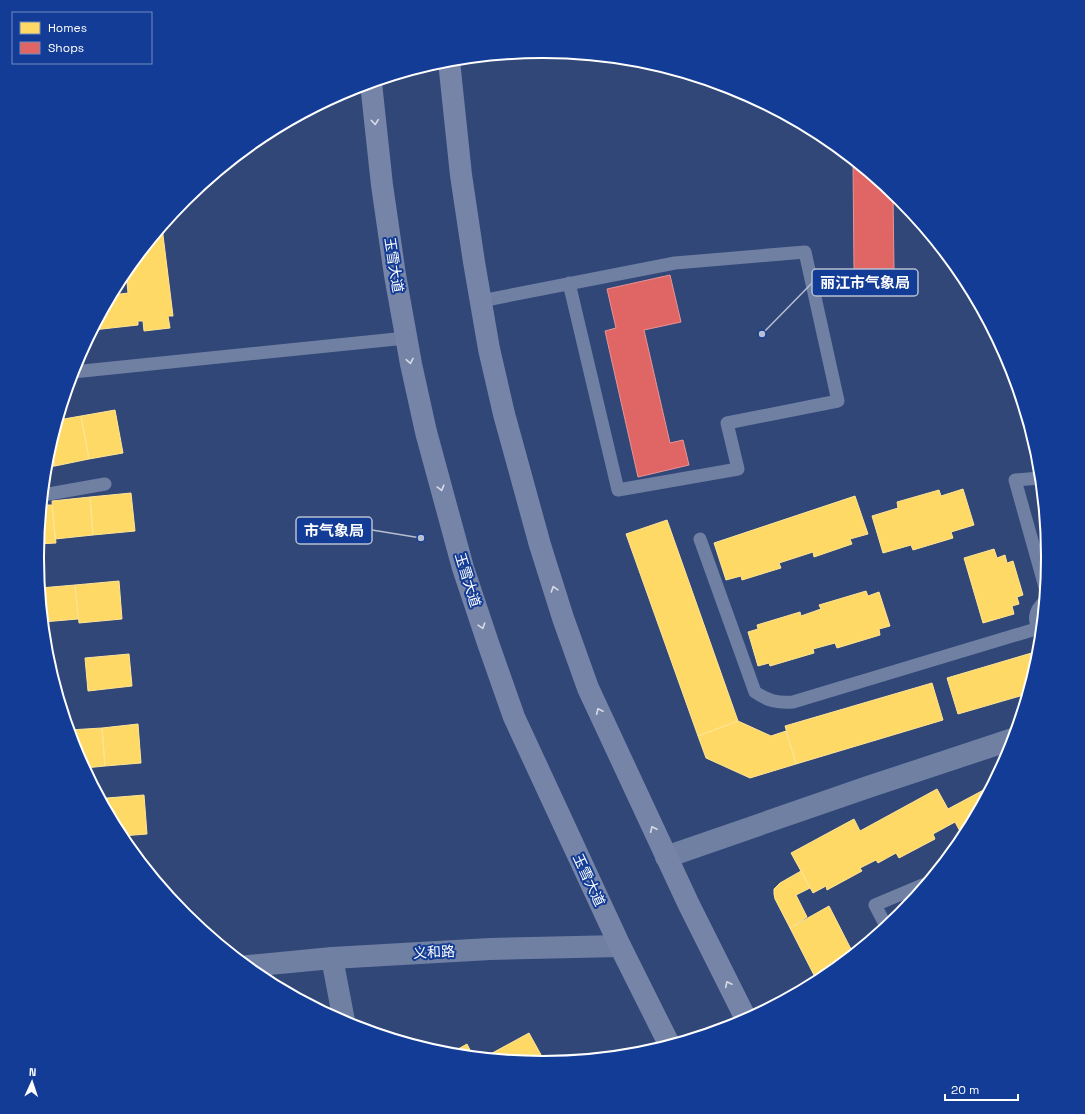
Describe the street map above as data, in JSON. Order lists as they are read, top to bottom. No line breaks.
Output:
{"streets":{"main road":["玉雪大道"],"street":["义和路"]},"crossings":[["玉雪大道","义和路"]],"places":["丽江市气象局","市气象局"],"legend":["Homes","Shops"],"scale_bar":"20 m","north":"top"}
